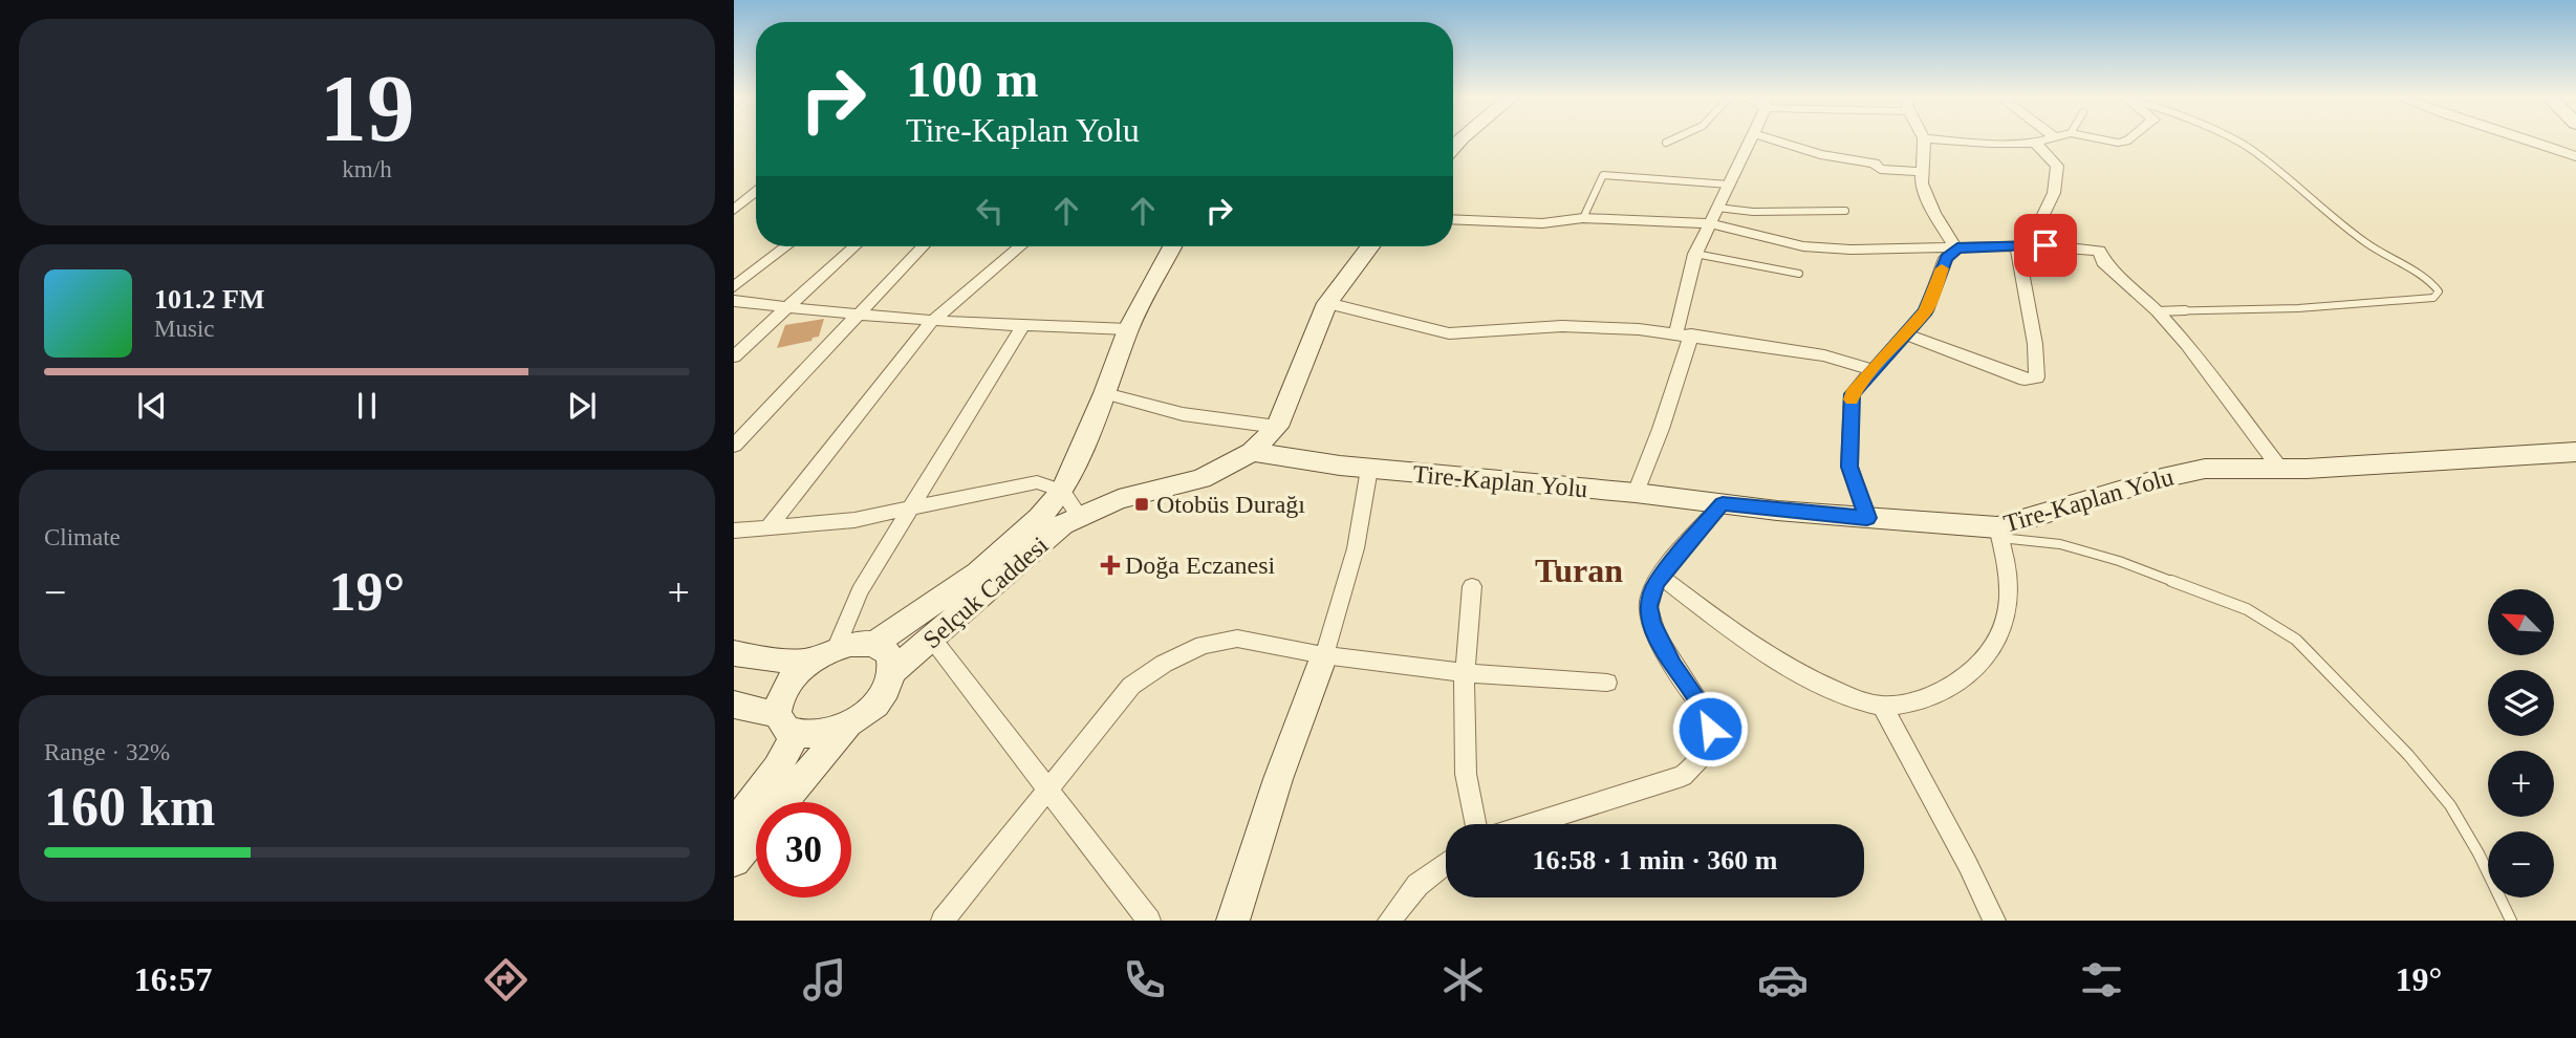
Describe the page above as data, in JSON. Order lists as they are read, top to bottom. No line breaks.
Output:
{"streets":{"street":["Tire-Kaplan Yolu","Selçuk Caddesi"]},"crossings":[["Tire-Kaplan Yolu","Selçuk Caddesi"]],"districts":["Turan"],"places":{"transit":["Otobüs Durağı"],"health":["Doğa Eczanesi"]},"north":"top left","page":{"tile":[["19","km/h"],"Climate",["Range · 32%","160 km"]],"turn":["100 m","Tire-Kaplan Yolu"],"song":["101.2 FM","Music"],"heat":["−","19°","+"],"map_buttons":["+","−"],"limit":"30","trip":"16:58 · 1 min · 360 m","tabs":["16:57","19°"]}}
